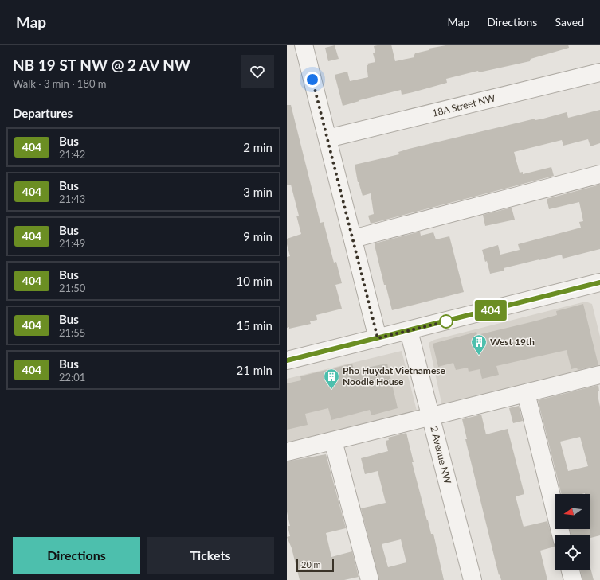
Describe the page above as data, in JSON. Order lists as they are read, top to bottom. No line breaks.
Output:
{"streets":{"street":["18A Street NW","2 Avenue NW"]},"places":{"building":["West 19th","Pho Huydat Vietnamese Noodle House"]},"lines":["bus line 404"],"scale_bar":"20 m","north":"left","page":{"header":"Map","nav":["Map","Directions","Saved"],"heading":[["NB 19 ST NW @ 2 AV NW","Walk · 3 min · 180 m"],"Departures"],"on_map":"404","list":[{"mark":"404","name":"Bus","note":"21:42","value":"2 min"},{"mark":"404","name":"Bus","note":"21:43","value":"3 min"},{"mark":"404","name":"Bus","note":"21:49","value":"9 min"},{"mark":"404","name":"Bus","note":"21:50","value":"10 min"},{"mark":"404","name":"Bus","note":"21:55","value":"15 min"},{"mark":"404","name":"Bus","note":"22:01","value":"21 min"}],"buttons":["Directions","Tickets"],"scale":"20 m"}}
